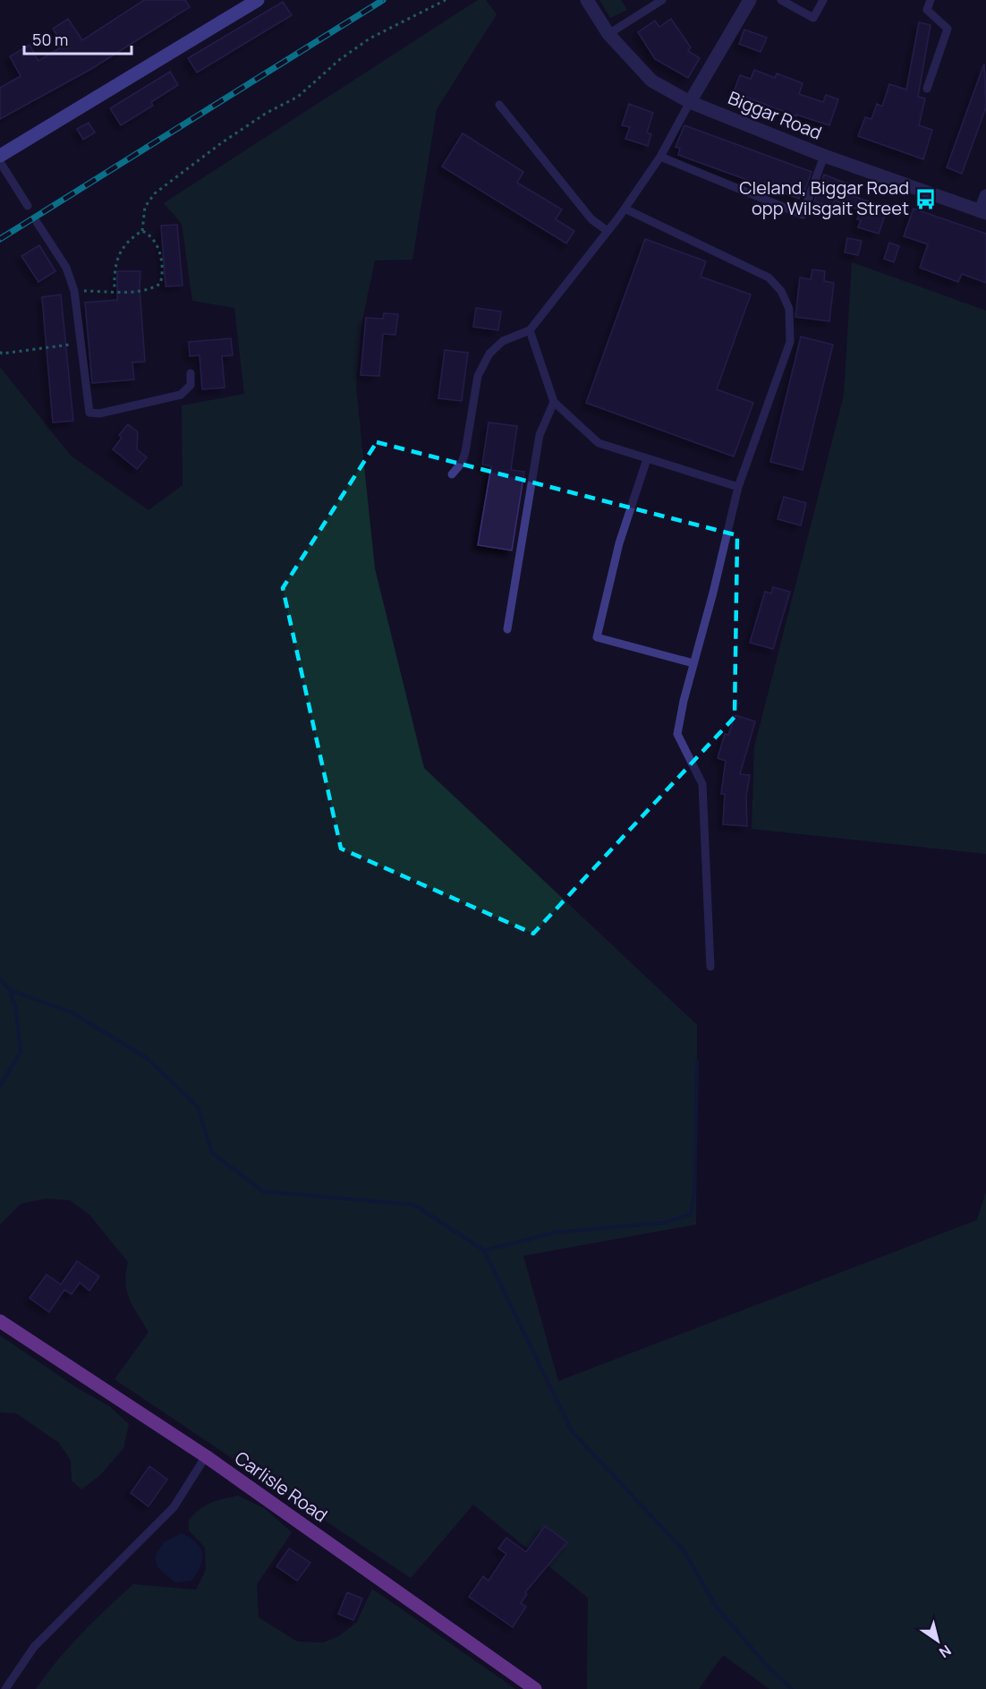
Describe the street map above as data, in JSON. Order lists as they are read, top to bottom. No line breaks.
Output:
{"streets":{"main road":["Carlisle Road"],"street":["Biggar Road"]},"places":{"bus stop":["Cleland, Biggar Road opp Wilsgait Street"]},"scale_bar":"50 m","north":"bottom right"}
